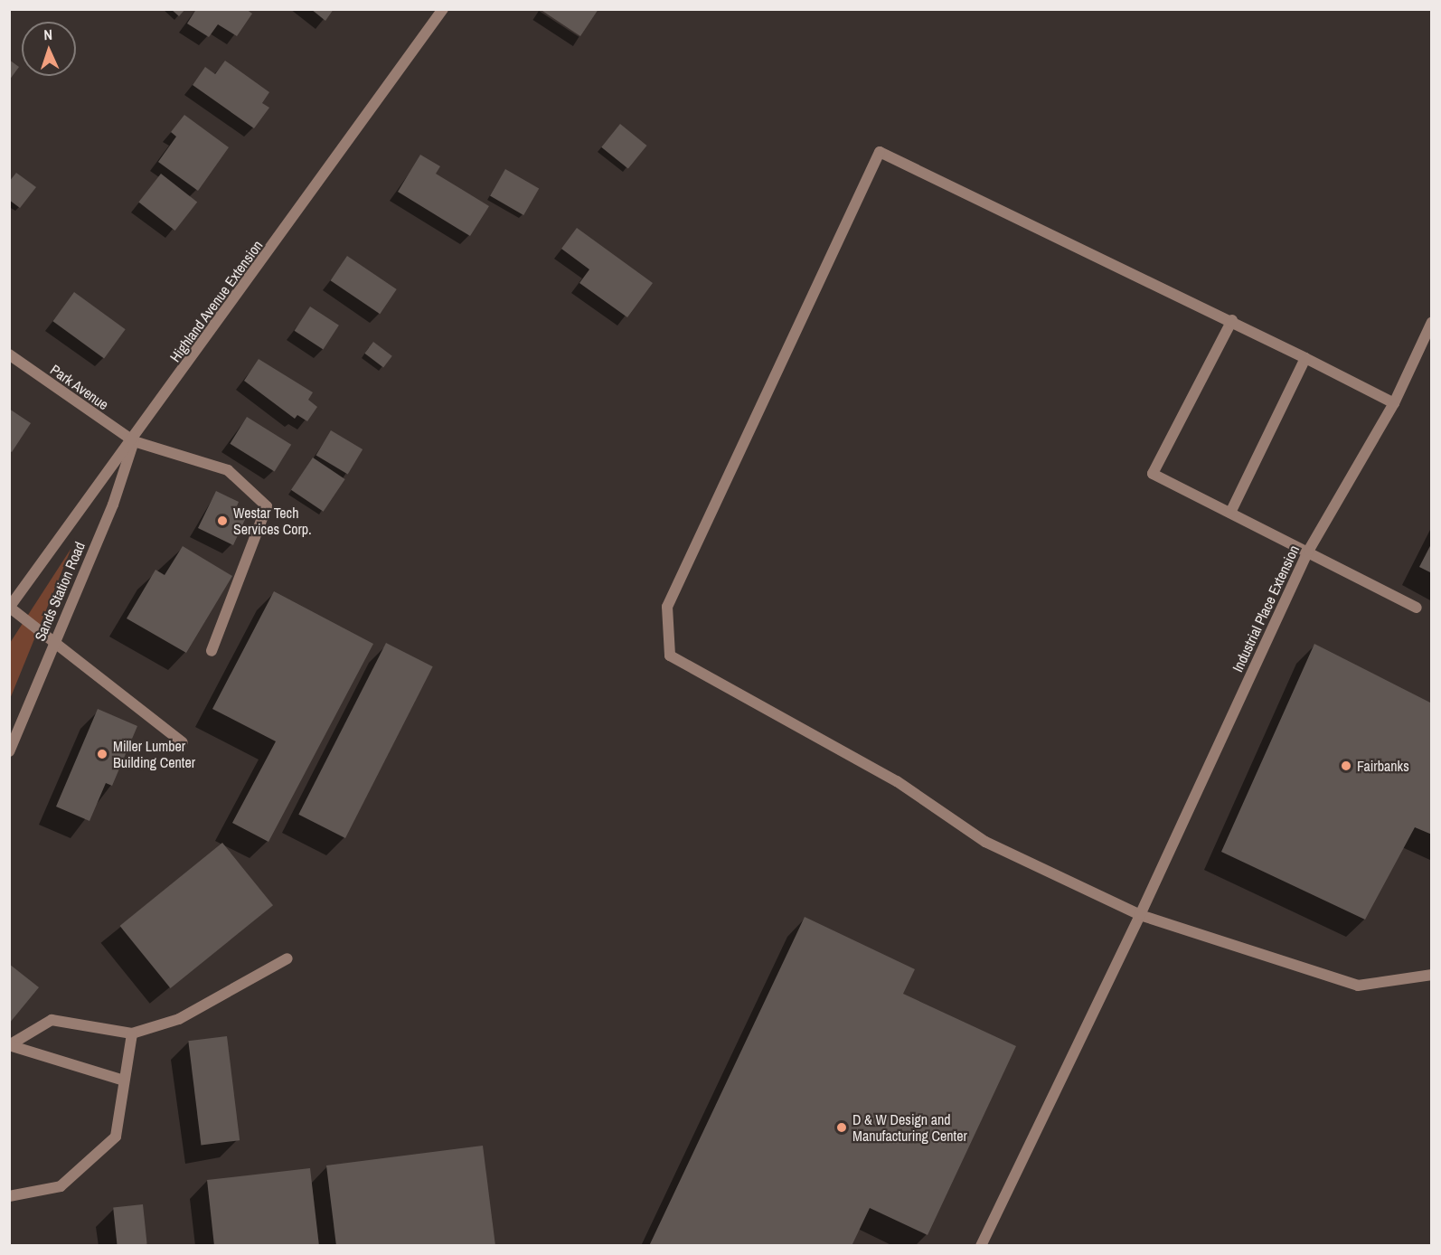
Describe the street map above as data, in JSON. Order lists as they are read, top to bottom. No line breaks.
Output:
{"streets":{"street":["Highland Avenue Extension","Park Avenue","Sands Station Road","Industrial Place Extension"]},"crossings":[["Highland Avenue Extension","Park Avenue"],["Highland Avenue Extension","Sands Station Road"],["Park Avenue","Sands Station Road"]],"places":["Westar Tech Services Corp.","Miller Lumber Building Center","Fairbanks","D & W Design and Manufacturing Center"],"north":"top"}
